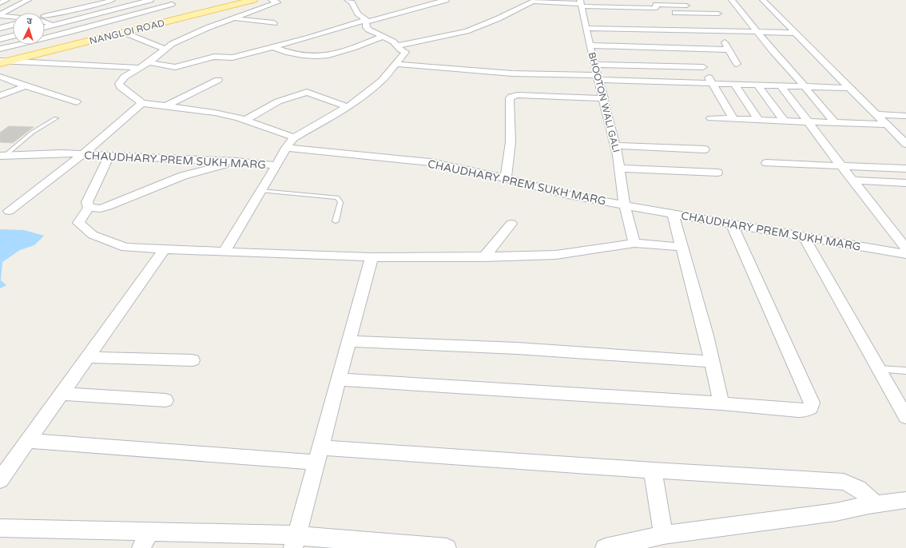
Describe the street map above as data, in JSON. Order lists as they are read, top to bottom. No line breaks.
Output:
{"streets":{"main road":["NANGLOI ROAD"],"street":["BHOOTON WALI GALI","CHAUDHARY PREM SUKH MARG"]},"crossings":[["BHOOTON WALI GALI","CHAUDHARY PREM SUKH MARG"]],"north":"top"}
